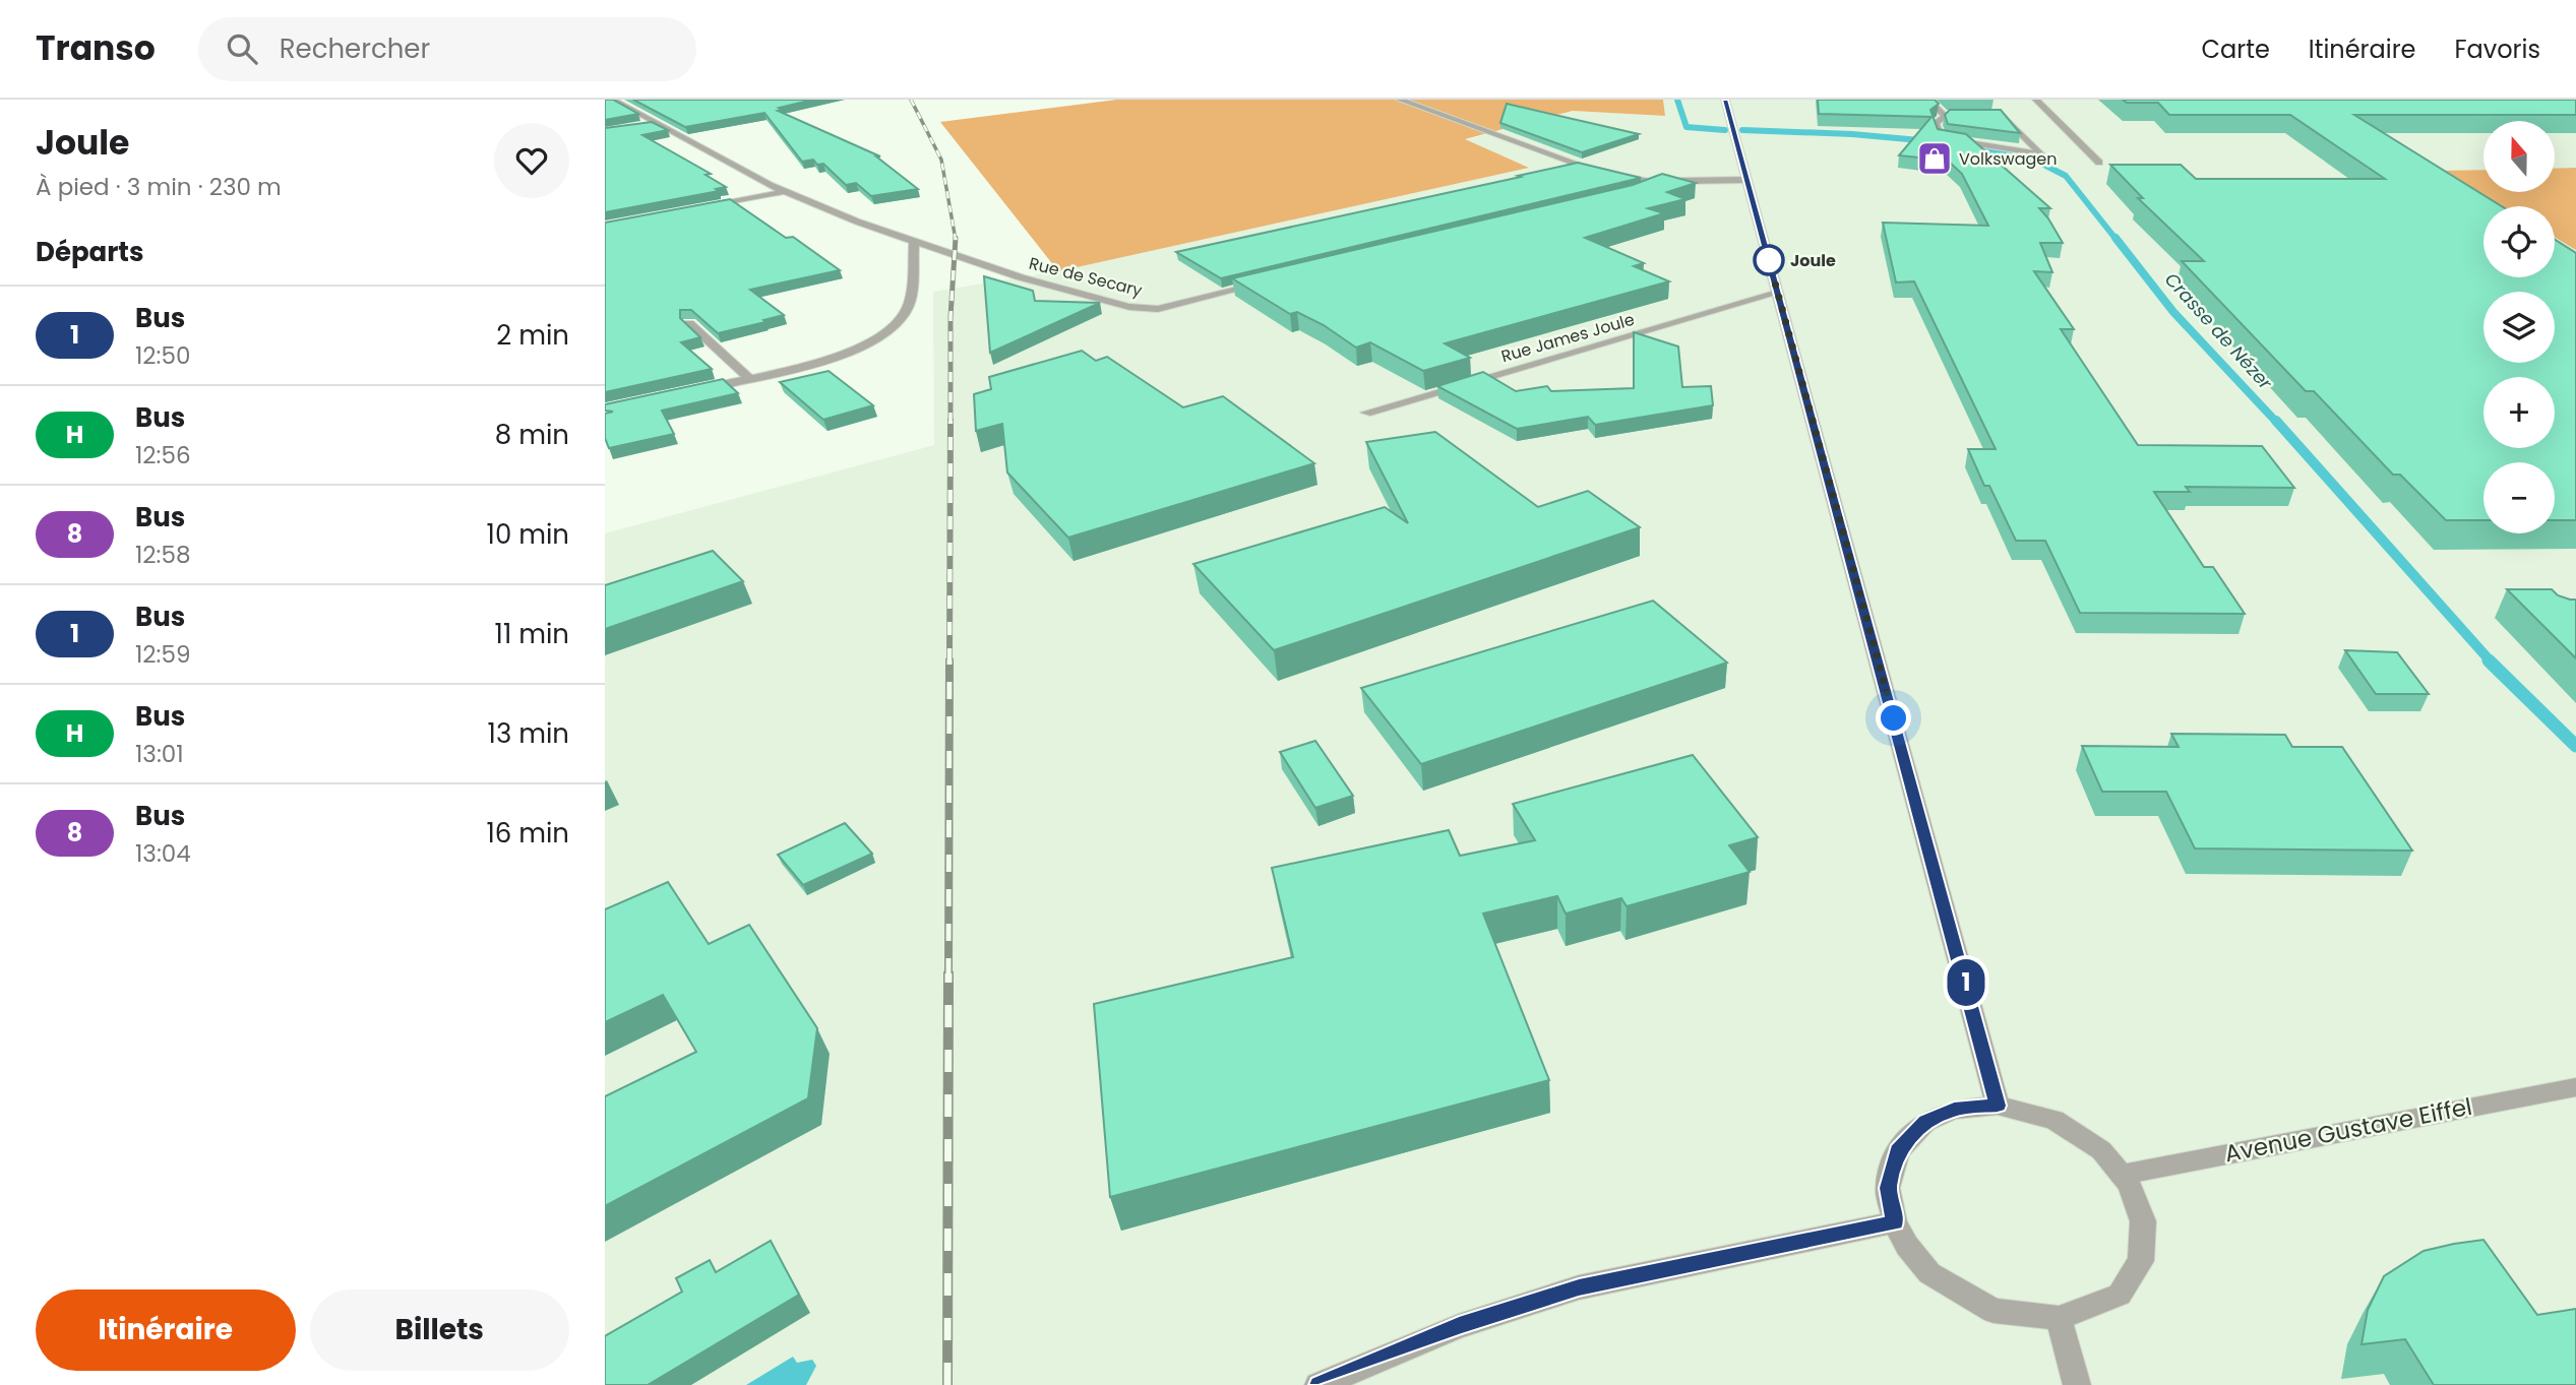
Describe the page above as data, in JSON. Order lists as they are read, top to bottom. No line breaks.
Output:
{"streets":{"street":["Rue de Secary","Rue James Joule","Avenue Gustave Eiffel"]},"water":["Crasse de Nézer"],"places":{"shop":["Volkswagen"],"other":["Joule"]},"lines":["bus line 1"],"north":"top","page":{"header":"Transo","search":"Rechercher","nav":["Carte","Itinéraire","Favoris"],"heading":[["Joule","À pied · 3 min · 230 m"],"Départs"],"on_map":"1","map_buttons":["+","−"],"list":[{"mark":"1","name":"Bus","note":"12:50","value":"2 min"},{"mark":"H","name":"Bus","note":"12:56","value":"8 min"},{"mark":"8","name":"Bus","note":"12:58","value":"10 min"},{"mark":"1","name":"Bus","note":"12:59","value":"11 min"},{"mark":"H","name":"Bus","note":"13:01","value":"13 min"},{"mark":"8","name":"Bus","note":"13:04","value":"16 min"}],"buttons":["Itinéraire","Billets"]}}
